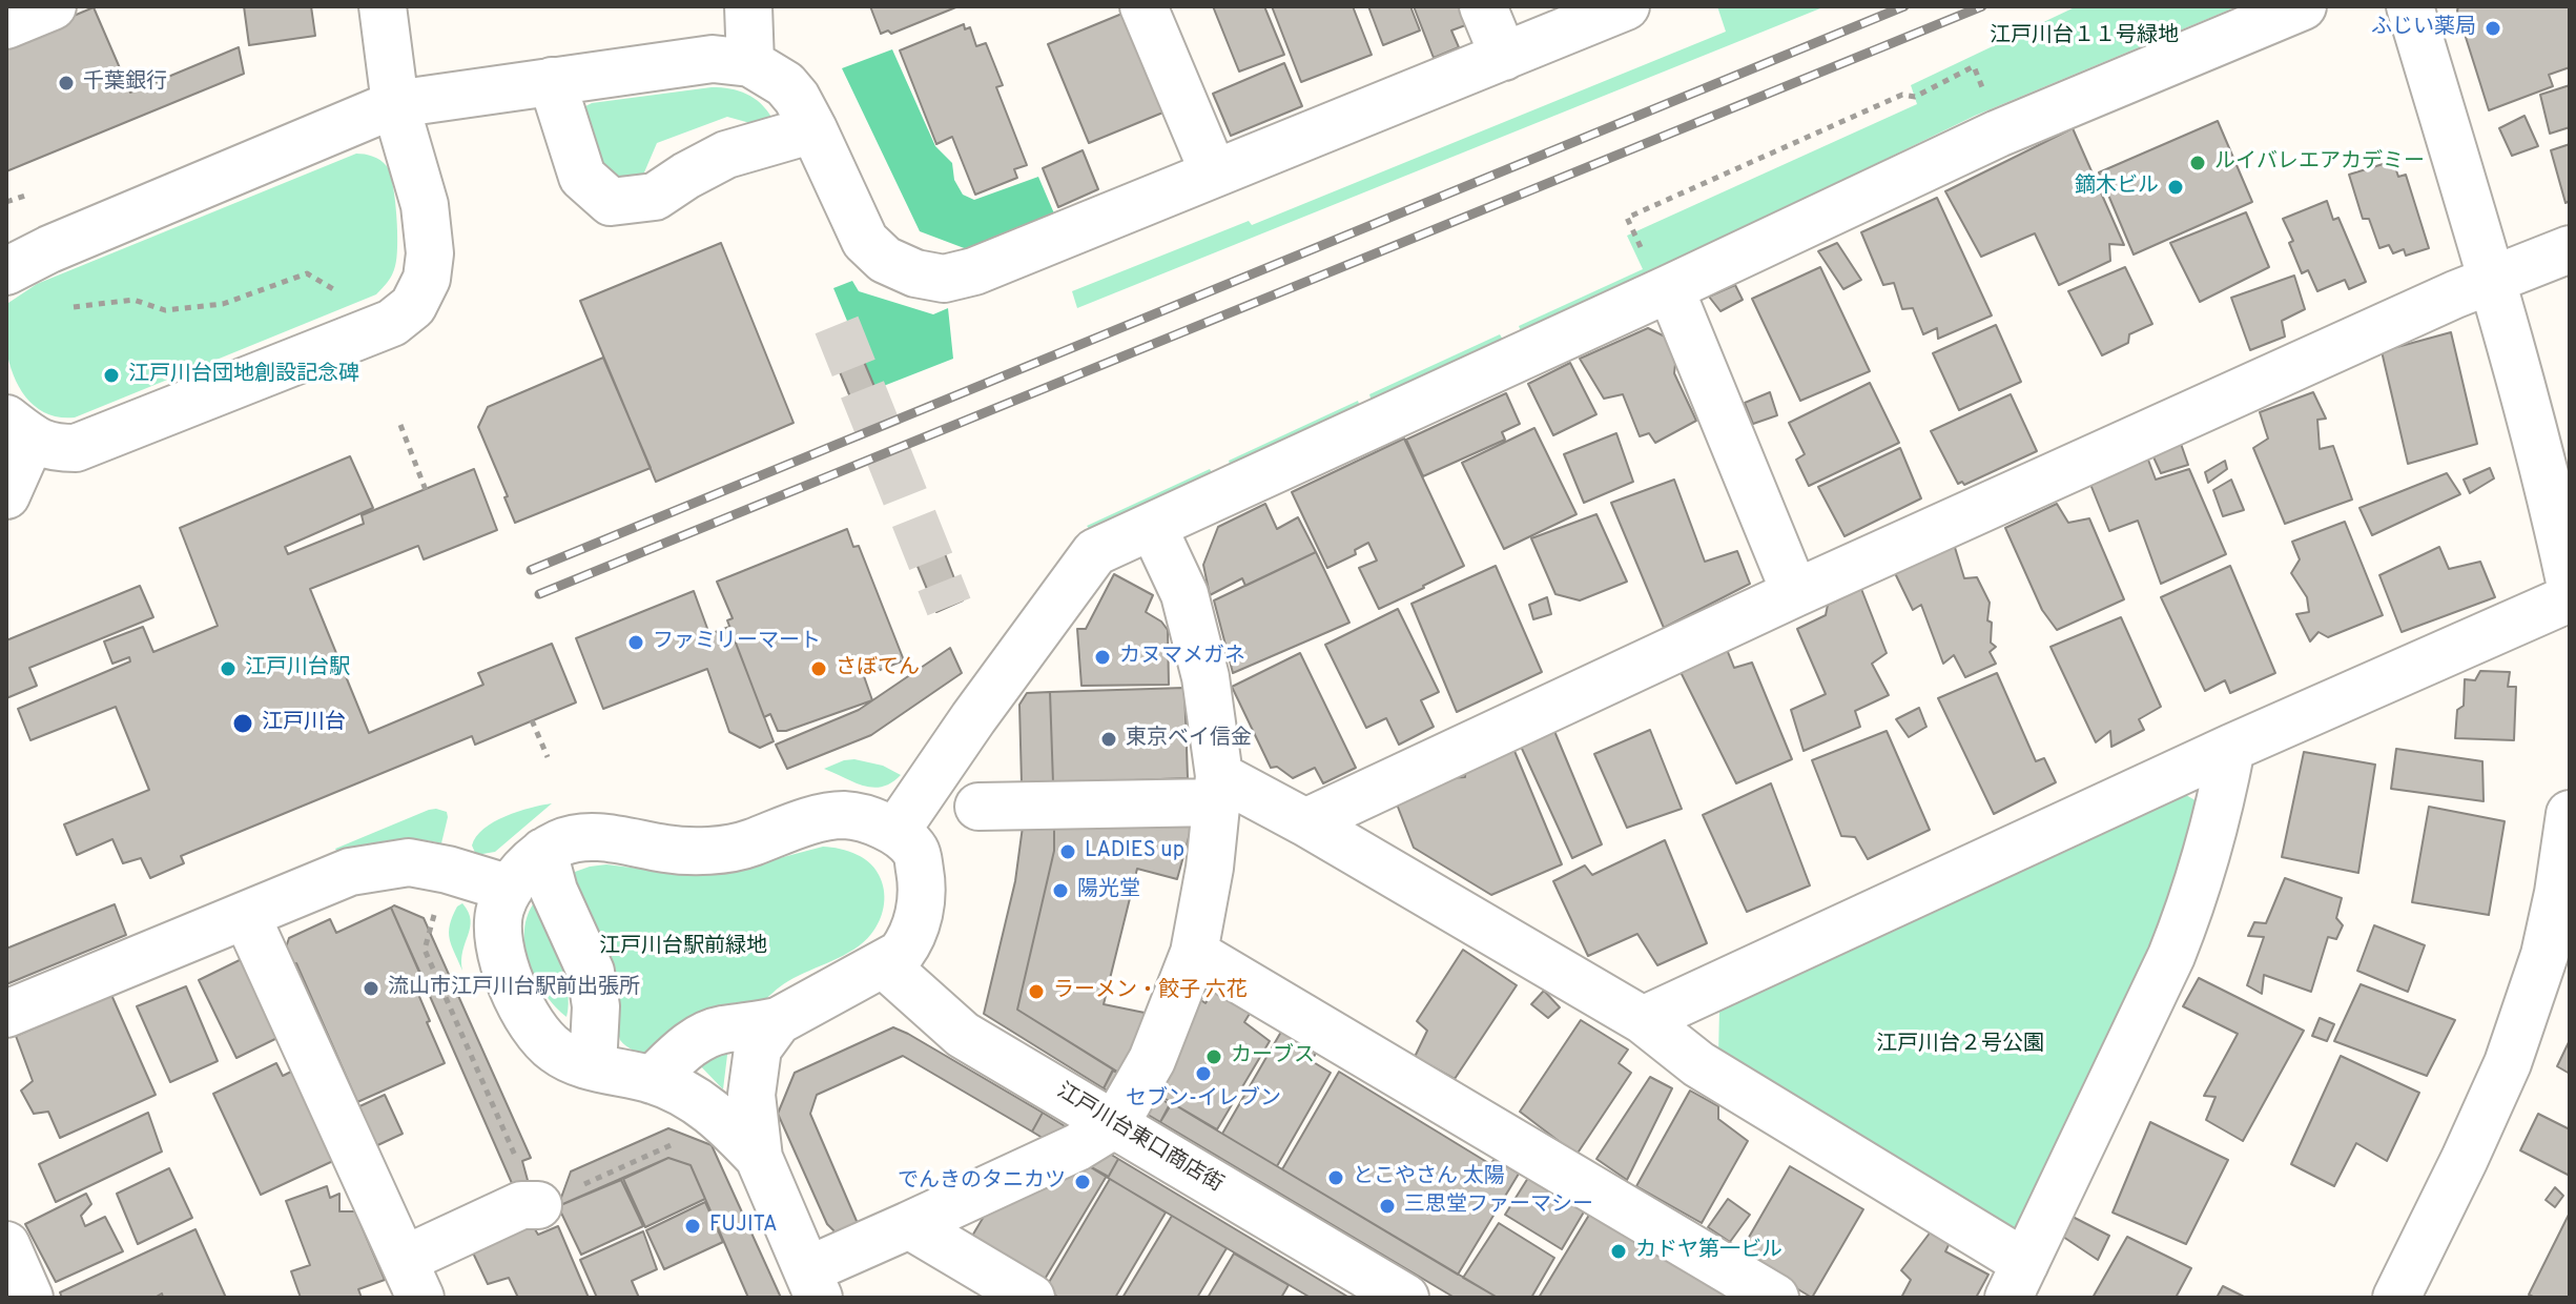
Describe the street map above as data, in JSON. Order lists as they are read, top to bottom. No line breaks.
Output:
{"streets":{"street":["江戸川台東口商店街"]},"parks":["江戸川台１１号緑地","江戸川台駅前緑地","江戸川台２号公園"],"places":["ふじい薬局","千葉銀行","ルイバレエアカデミー","鏑木ビル","江戸川台団地創設記念碑","ファミリーマート","カヌマメガネ","江戸川台駅","さぼてん","江戸川台","東京ベイ信金","LADIES up","陽光堂","流山市江戸川台駅前出張所","ラーメン・餃子 六花","カーブス","セブン-イレブン","とこやさん 太陽","でんきのタニカツ","三思堂ファーマシー","FUJITA","カドヤ第一ビル"]}
